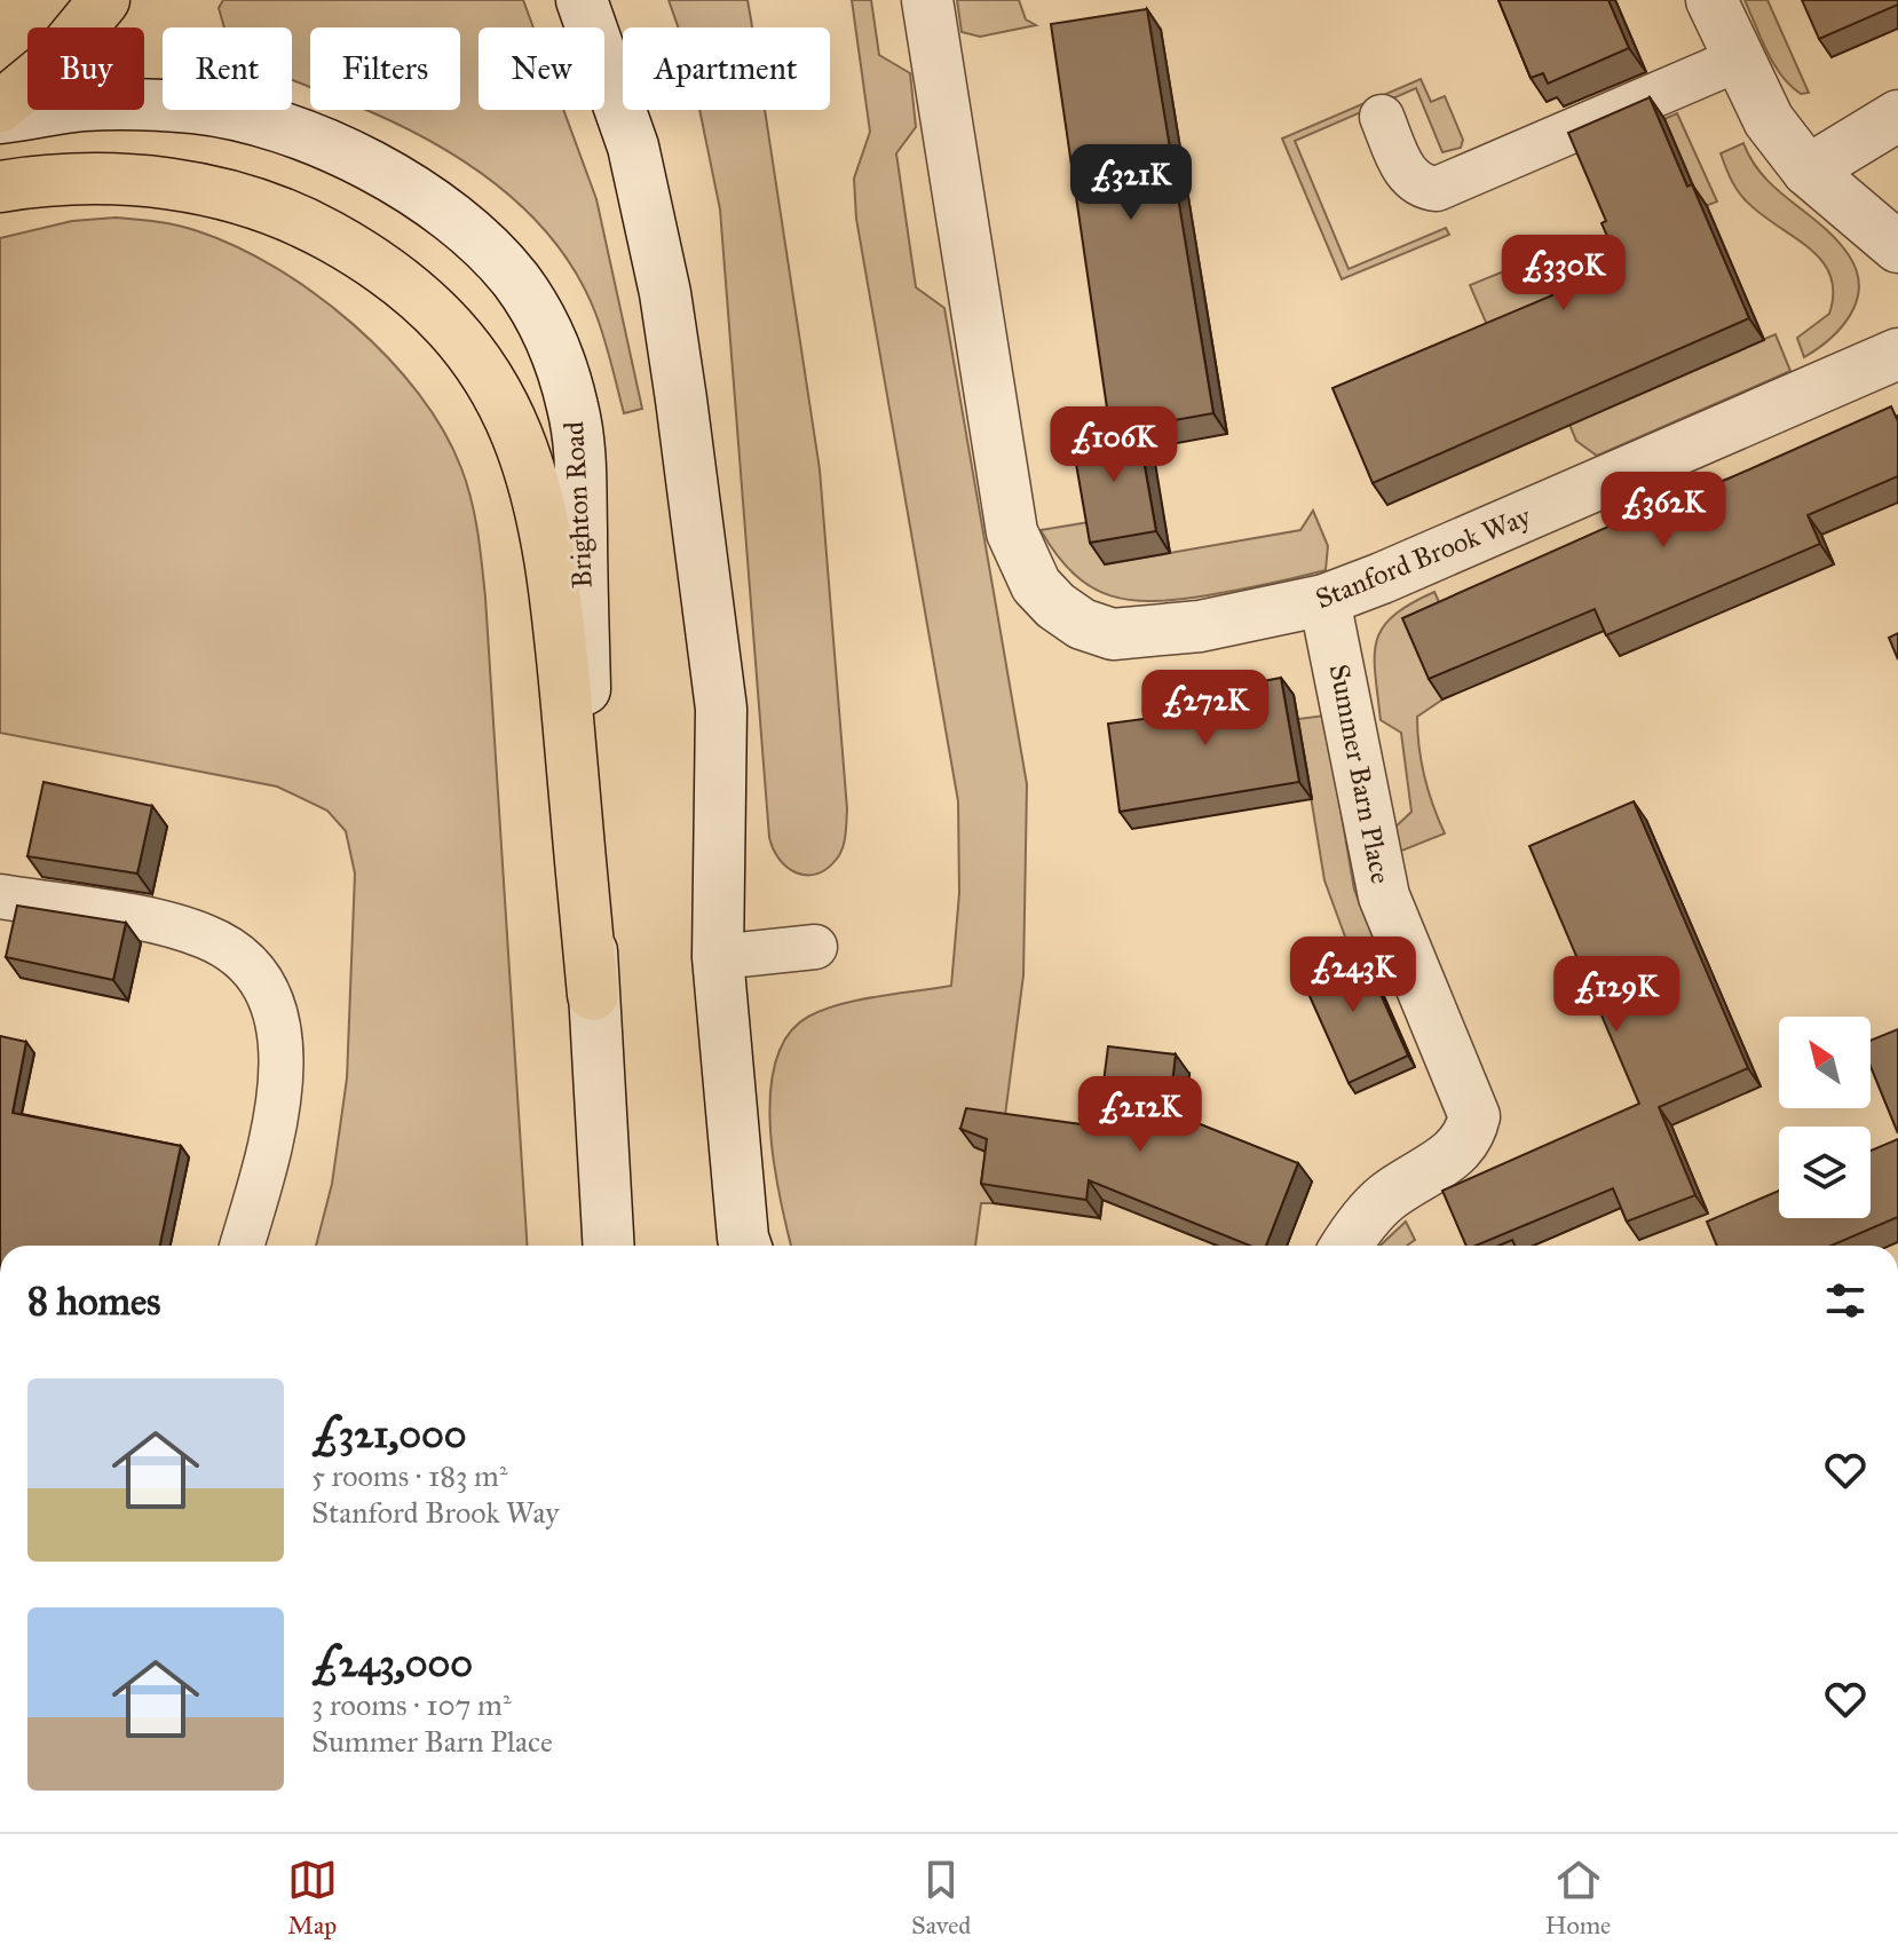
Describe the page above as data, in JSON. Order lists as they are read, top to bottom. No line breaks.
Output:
{"streets":{"street":["Brighton Road","Stanford Brook Way","Summer Barn Place"]},"crossings":[["Stanford Brook Way","Summer Barn Place"]],"north":"top left","page":{"chip":["Buy","Rent","Filters","New","Apartment"],"price":["£321K","£330K","£106K","£362K","£272K","£243K","£129K","£212K"],"heading":"8 homes","list":[{"name":"£321,000","note":"5 rooms · 183 m² · Stanford Brook Way"},{"name":"£243,000","note":"3 rooms · 107 m² · Summer Barn Place"}],"tabs":["Map","Saved","Home"]}}
